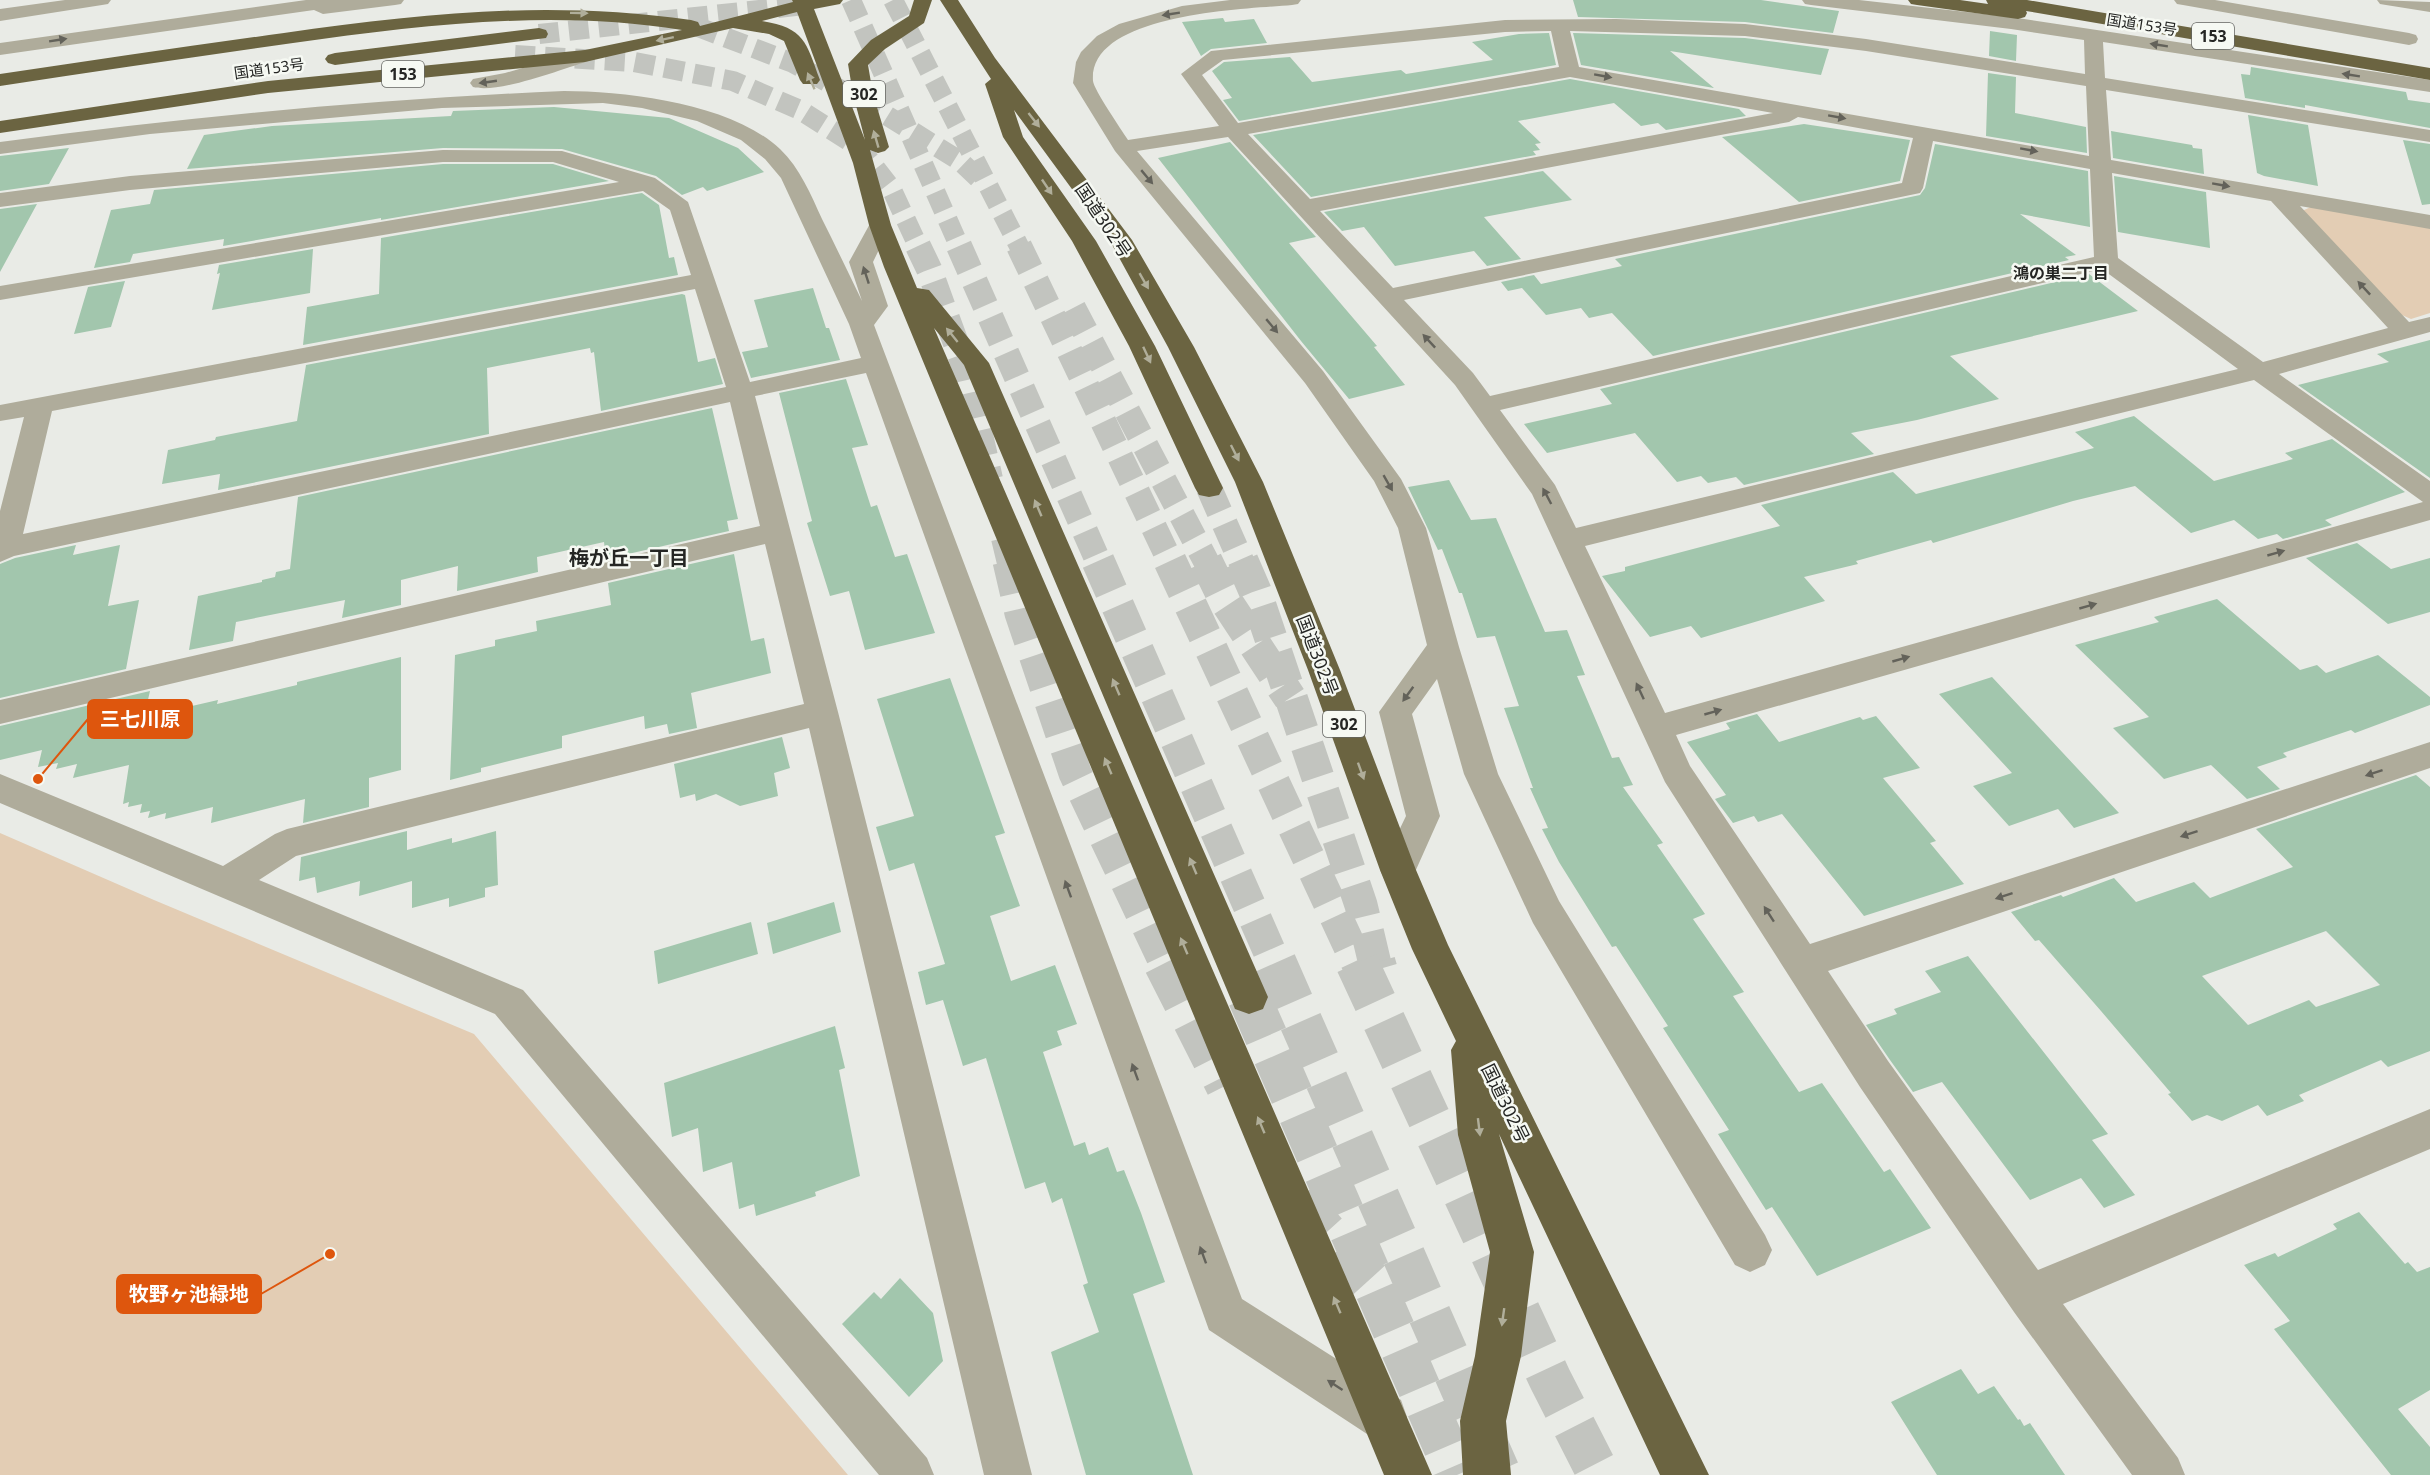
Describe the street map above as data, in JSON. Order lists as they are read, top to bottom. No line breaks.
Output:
{"streets":{"highway":["国道153号","153","302","国道302号"]},"crossings":[["国道153号","153"],["153","302"],["302","国道302号"]],"districts":["鴻の巣二丁目","梅が丘一丁目"],"places":["三七川原","牧野ヶ池緑地"]}
